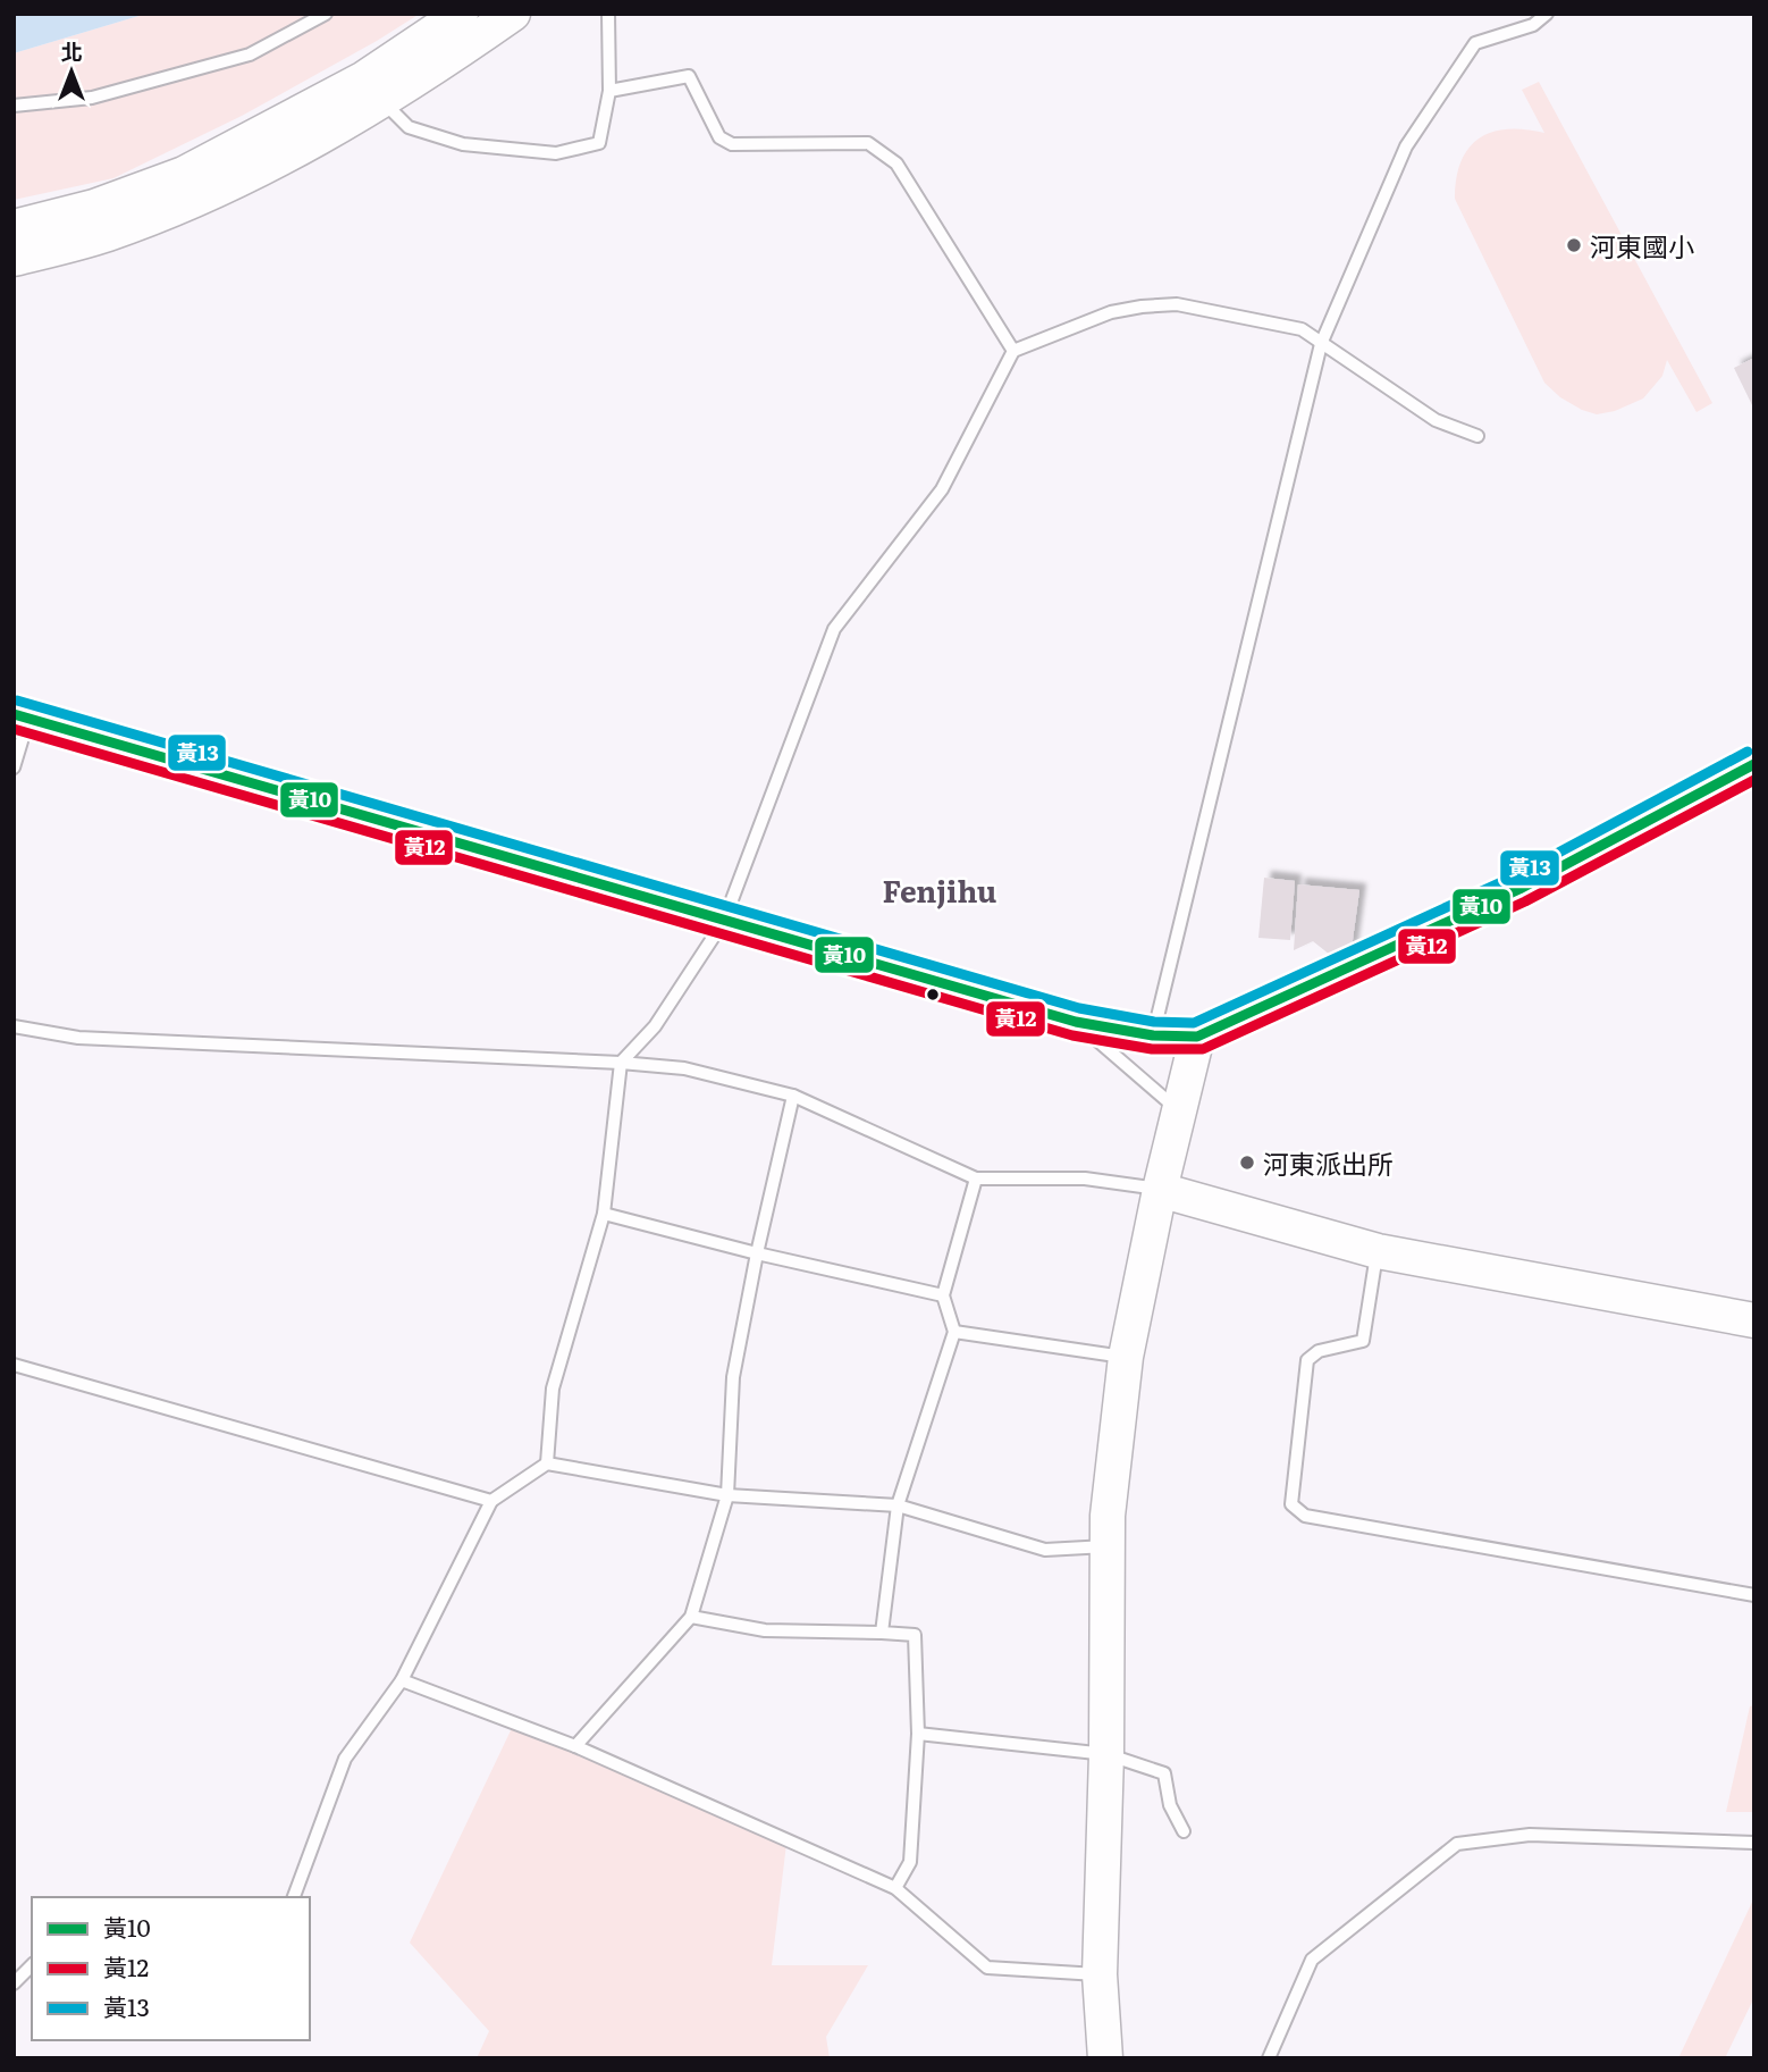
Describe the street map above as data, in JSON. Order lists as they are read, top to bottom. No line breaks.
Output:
{"districts":["Fenjihu"],"places":["河東國小","河東派出所"],"lines":["transit line 黃13","transit line 黃10","transit line 黃12"],"legend":["黃10","黃12","黃13"],"north":"top"}
